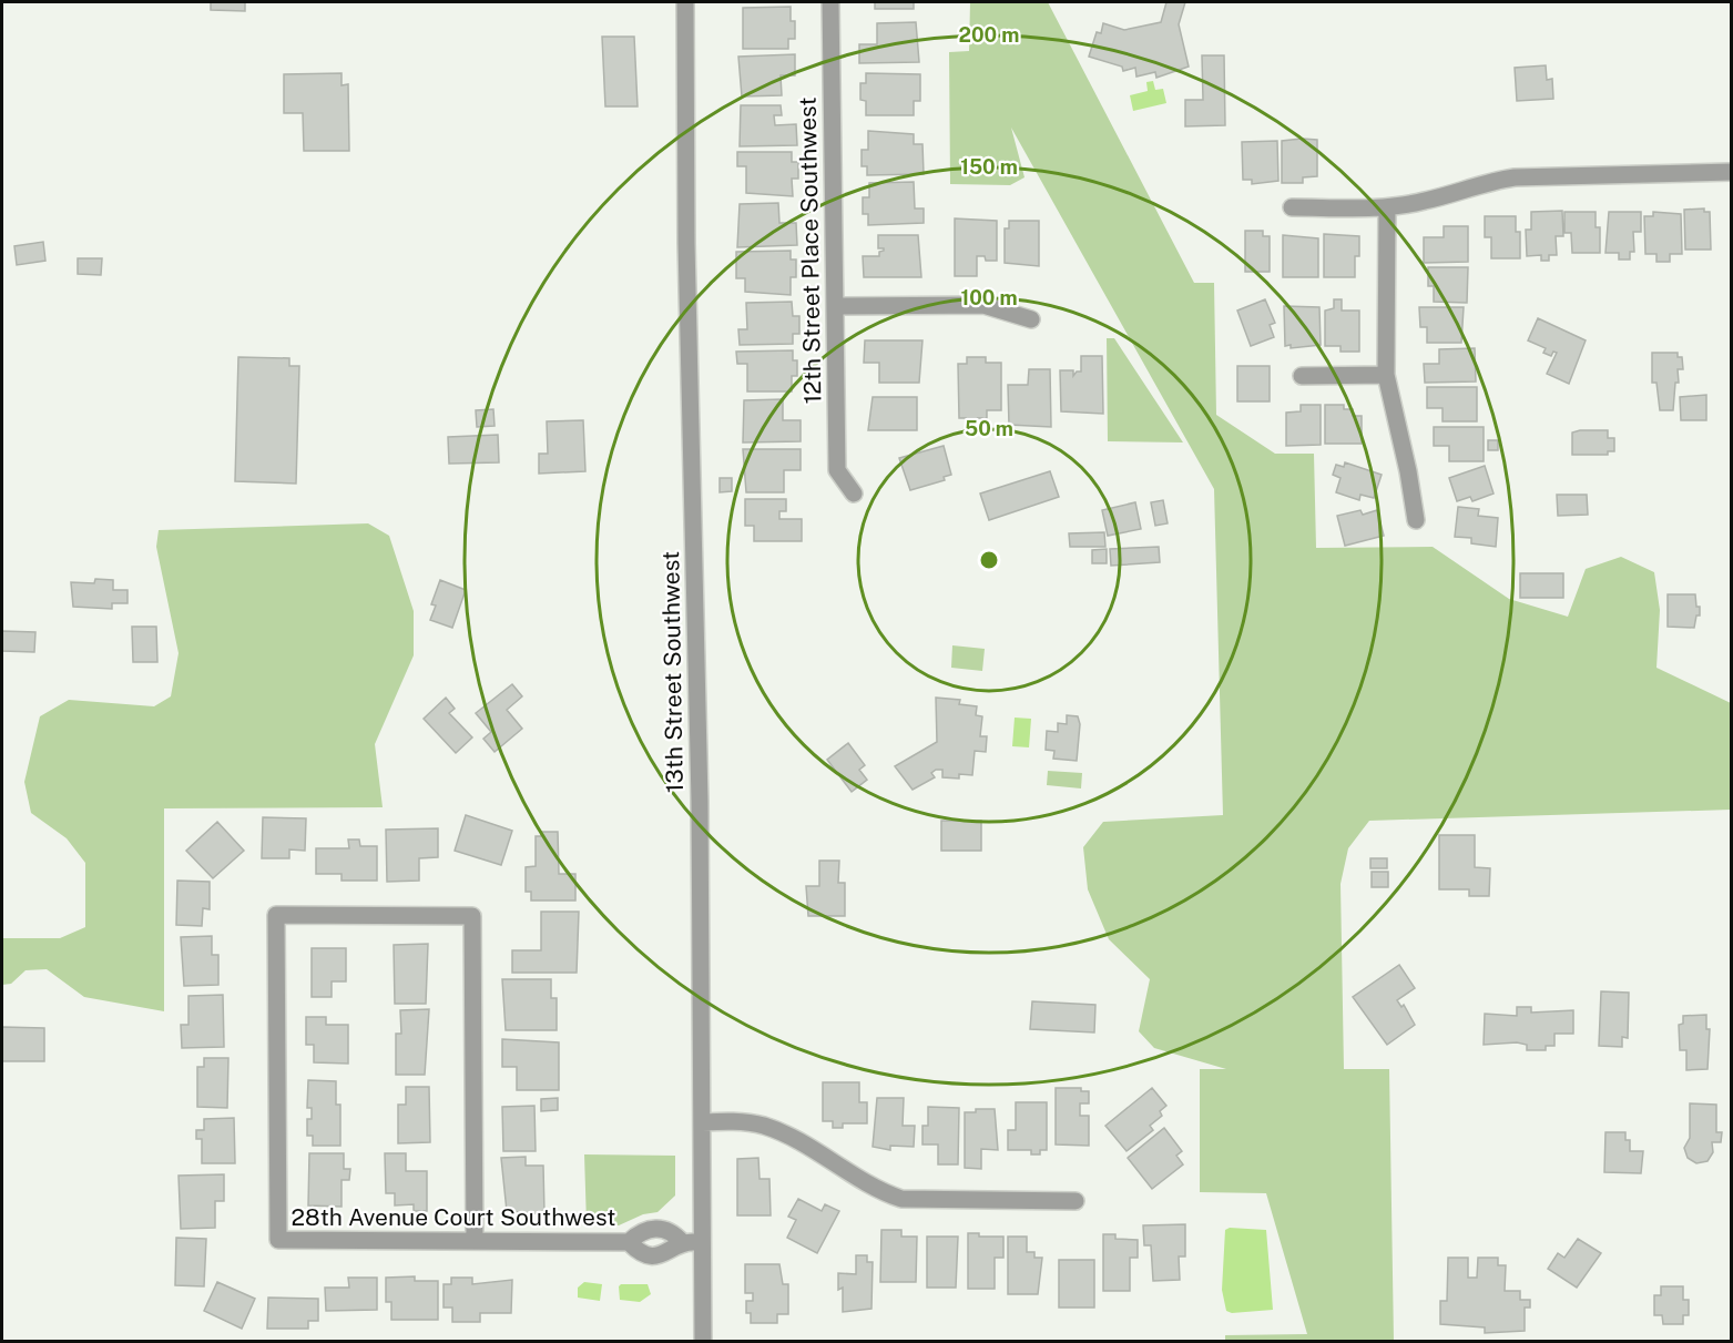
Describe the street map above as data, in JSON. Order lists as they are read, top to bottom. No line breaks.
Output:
{"streets":{"street":["12th Street Place Southwest","13th Street Southwest","28th Avenue Court Southwest"]},"crossings":[["13th Street Southwest","28th Avenue Court Southwest"]],"rings":["200 m","150 m","100 m","50 m"]}
